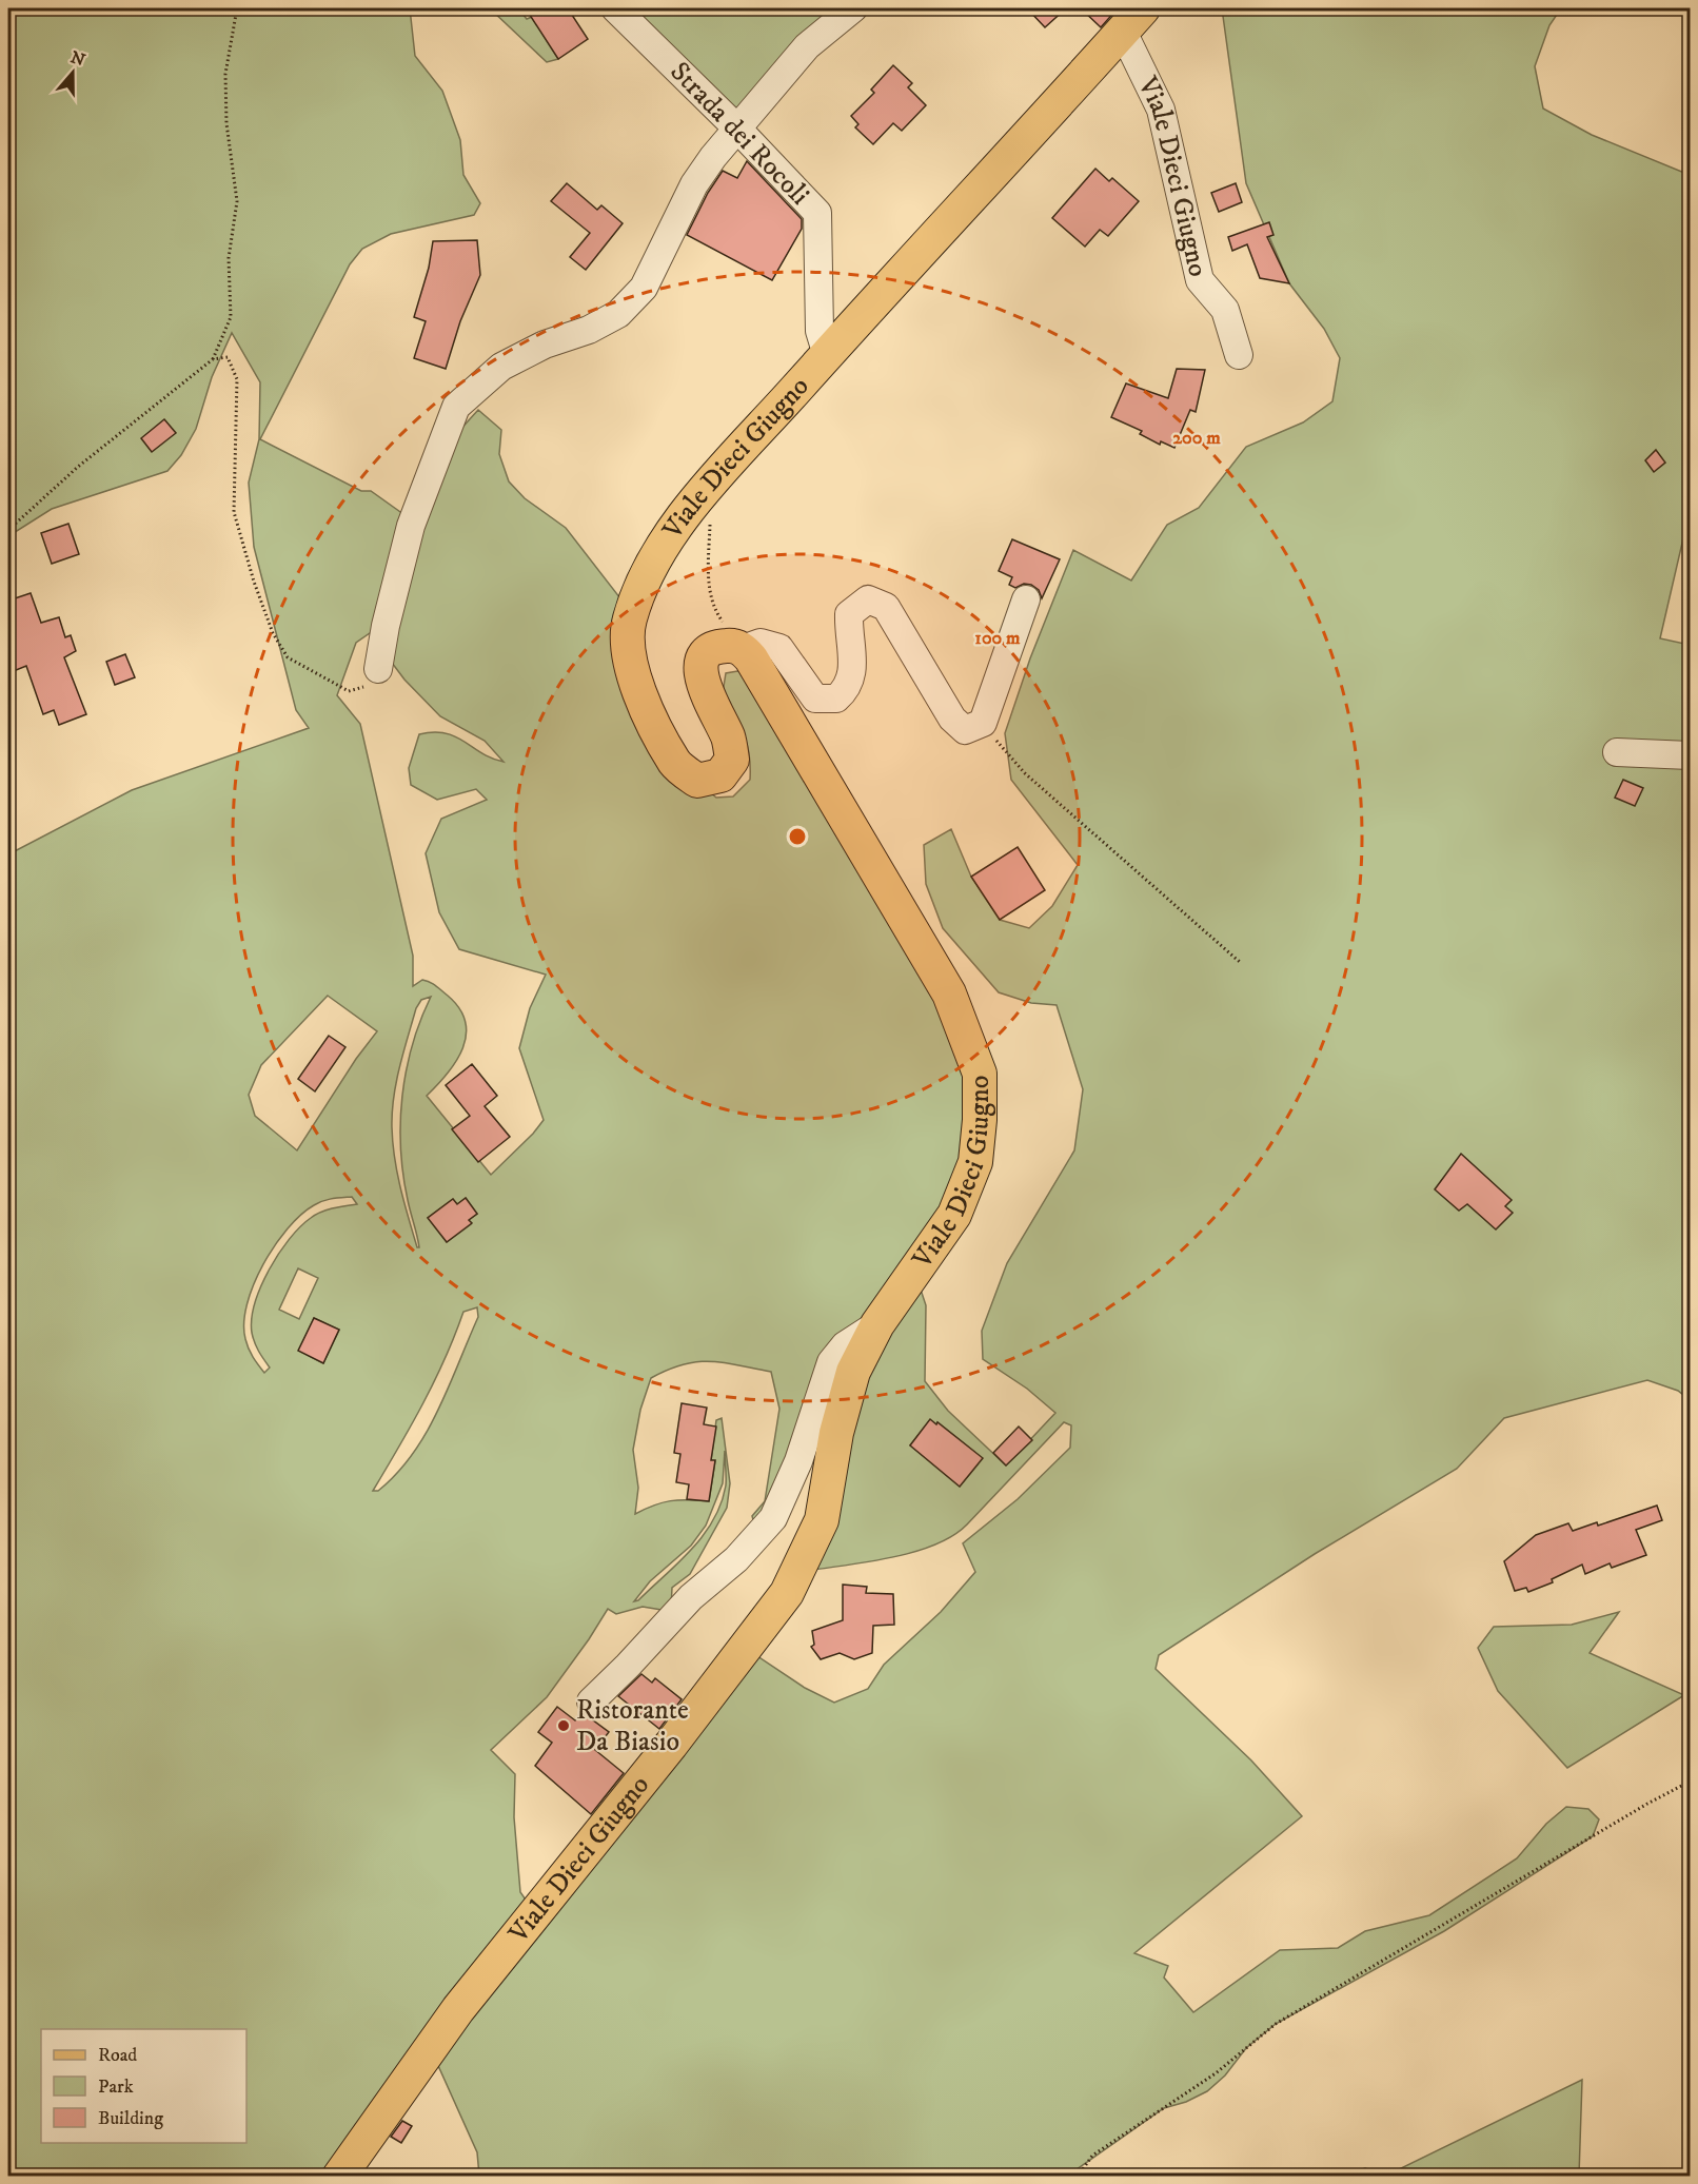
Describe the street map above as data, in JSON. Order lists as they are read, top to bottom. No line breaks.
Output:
{"streets":{"main road":["Viale Dieci Giugno"],"street":["Strada dei Rocoli"]},"crossings":[["Strada dei Rocoli","Viale Dieci Giugno"]],"places":["Ristorante Da Biasio"],"legend":["Road","Park","Building"],"north":"top","rings":["200 m","100 m"]}
